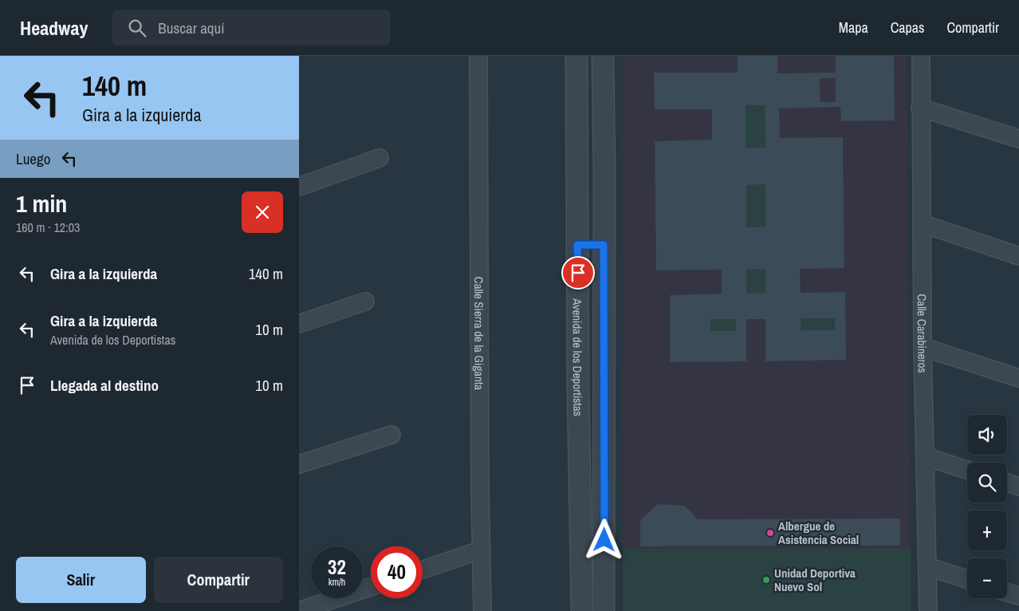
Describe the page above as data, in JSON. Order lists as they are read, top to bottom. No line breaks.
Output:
{"streets":{"street":["Calle Sierra de la Giganta","Calle Carabineros","Avenida de los Deportistas"]},"places":["Albergue de Asistencia Social","Unidad Deportiva Nuevo Sol"],"page":{"header":"Headway","search":"Buscar aquí","nav":["Mapa","Capas","Compartir"],"turn":["140 m","Gira a la izquierda"],"then":"Luego","heading":["1 min","160 m · 12:03"],"list":[{"name":"Gira a la izquierda","value":"140 m"},{"name":"Gira a la izquierda","note":"Avenida de los Deportistas","value":"10 m"},{"name":"Llegada al destino","value":"10 m"}],"map_buttons":["+","−"],"speed":"32 km/h","limit":"40","buttons":["Salir","Compartir"]}}
